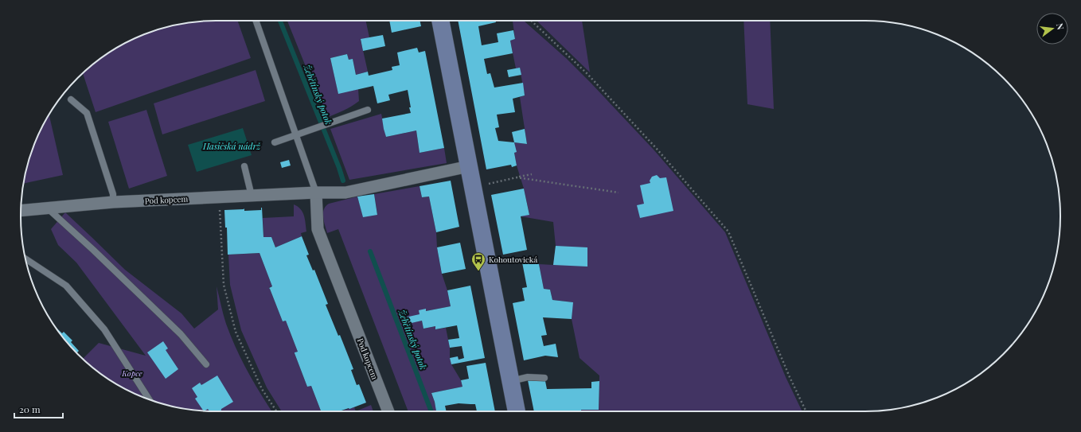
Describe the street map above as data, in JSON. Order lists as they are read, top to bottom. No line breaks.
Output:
{"streets":{"street":["Pod kopcem"]},"water":["Žebětínský potok","Hasičská nádrž"],"parks":["Kopce"],"places":{"bus stop":["Kohoutovická"]},"scale_bar":"20 m","north":"right"}
